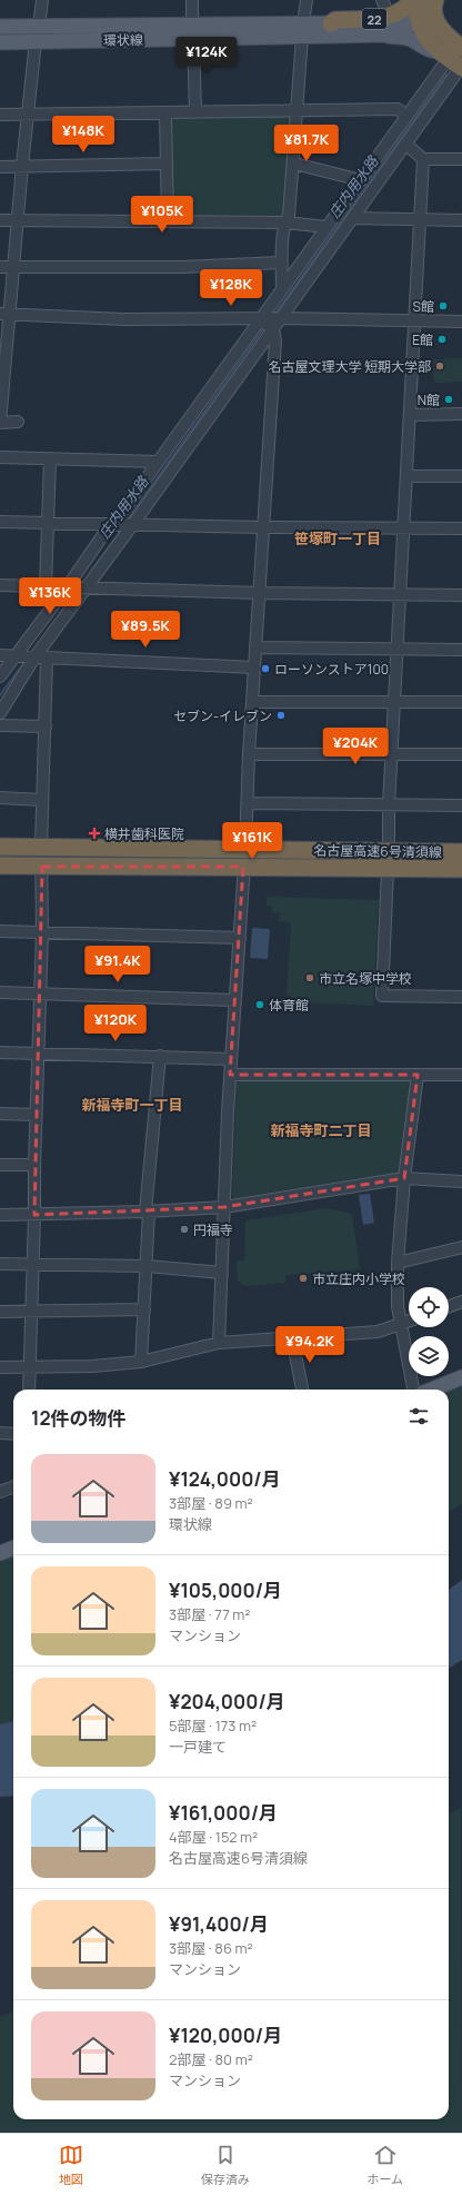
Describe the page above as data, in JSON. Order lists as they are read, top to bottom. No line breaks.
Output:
{"streets":{"highway":["22","名古屋高速6号清須線"],"main road":["環状線"]},"crossings":[["22","環状線"]],"districts":["笹塚町一丁目","新福寺町一丁目","新福寺町二丁目"],"water":["庄内用水路"],"places":{"other":["S館","E館","名古屋文理大学 短期大学部","N館","ローソンストア100","セブン-イレブン","市立名塚中学校","体育館","円福寺","市立庄内小学校"],"health":["横井歯科医院"]},"page":{"price":["¥124K","¥148K","¥81.7K","¥105K","¥128K","¥136K","¥89.5K","¥204K","¥161K","¥91.4K","¥120K","¥94.2K"],"heading":"12件の物件","list":[{"name":"¥124,000/月","note":"3部屋 · 89 m² · 環状線"},{"name":"¥105,000/月","note":"3部屋 · 77 m² · マンション"},{"name":"¥204,000/月","note":"5部屋 · 173 m² · 一戸建て"},{"name":"¥161,000/月","note":"4部屋 · 152 m² · 名古屋高速6号清須線"},{"name":"¥91,400/月","note":"3部屋 · 86 m² · マンション"},{"name":"¥120,000/月","note":"2部屋 · 80 m² · マンション"}],"tabs":["地図","保存済み","ホーム"]}}
